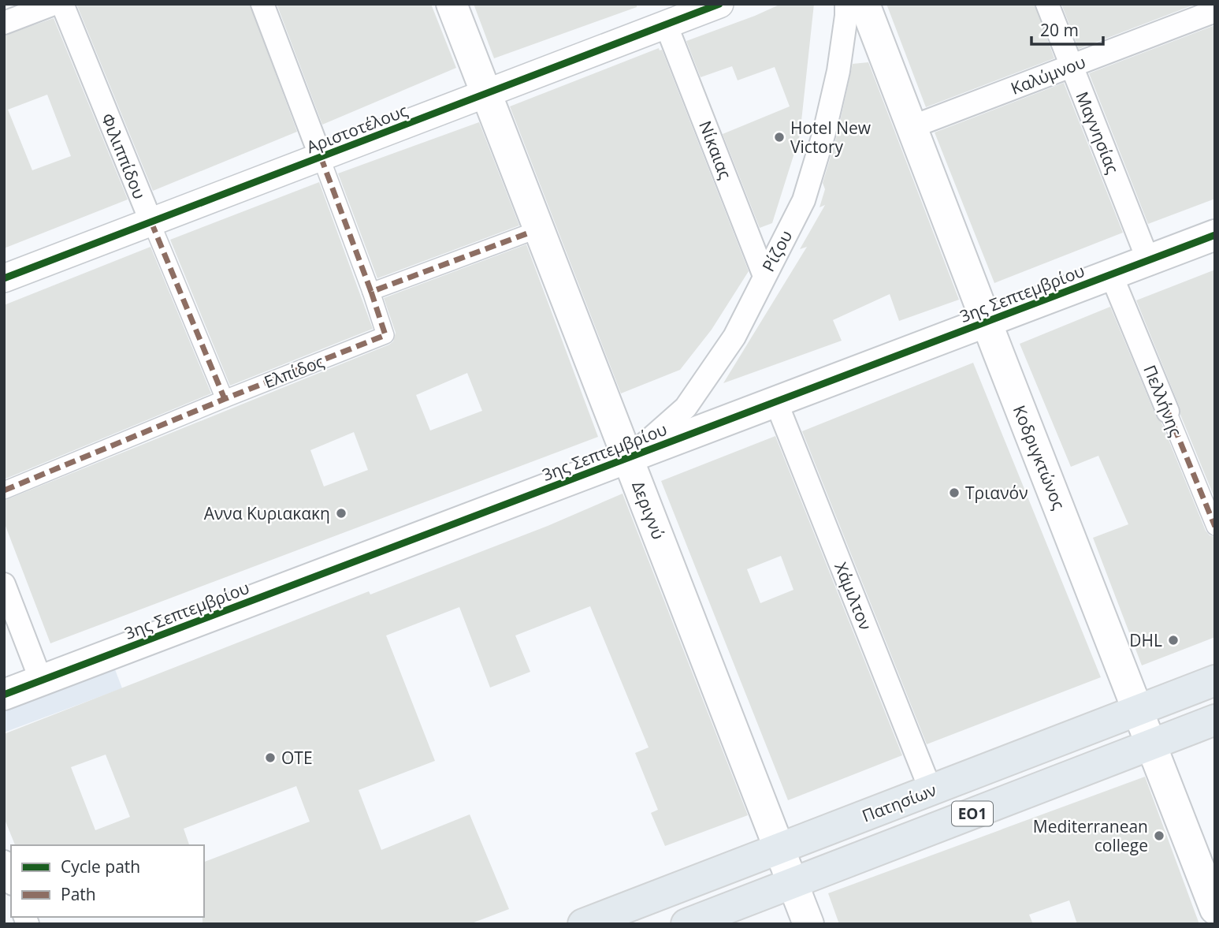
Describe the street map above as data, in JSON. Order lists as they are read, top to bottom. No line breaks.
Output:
{"streets":{"main road":["3ης Σεπτεμβρίου","Κοδριγκτώνος","Δεριγνύ","Πατησίων","ΕΟ1"],"street":["Καλύμνου","Αριστοτέλους","Μαγνησίας","Νίκαιας","Φιλιππίδου","Ρίζου","Ελπίδος","Πελλήνης","Χάμιλτον"]},"crossings":[["Καλύμνου","Μαγνησίας"],["Καλύμνου","Κοδριγκτώνος"],["Αριστοτέλους","Νίκαιας"],["Αριστοτέλους","Φιλιππίδου"],["Αριστοτέλους","Δεριγνύ"],["Μαγνησίας","3ης Σεπτεμβρίου"],["Νίκαιας","Ρίζου"],["Φιλιππίδου","Ελπίδος"],["Ρίζου","3ης Σεπτεμβρίου"],["Ρίζου","Δεριγνύ"],["3ης Σεπτεμβρίου","Πελλήνης"],["3ης Σεπτεμβρίου","Κοδριγκτώνος"],["3ης Σεπτεμβρίου","Δεριγνύ"],["3ης Σεπτεμβρίου","Χάμιλτον"],["Κοδριγκτώνος","Πατησίων"],["Κοδριγκτώνος","ΕΟ1"],["Δεριγνύ","Πατησίων"],["Δεριγνύ","ΕΟ1"],["Χάμιλτον","Πατησίων"]],"places":["Hotel New Victory","Τριανόν","Αννα Κυριακακη","DHL","ΟΤΕ","Mediterranean college"],"legend":["Cycle path","Path"],"scale_bar":"20 m"}
